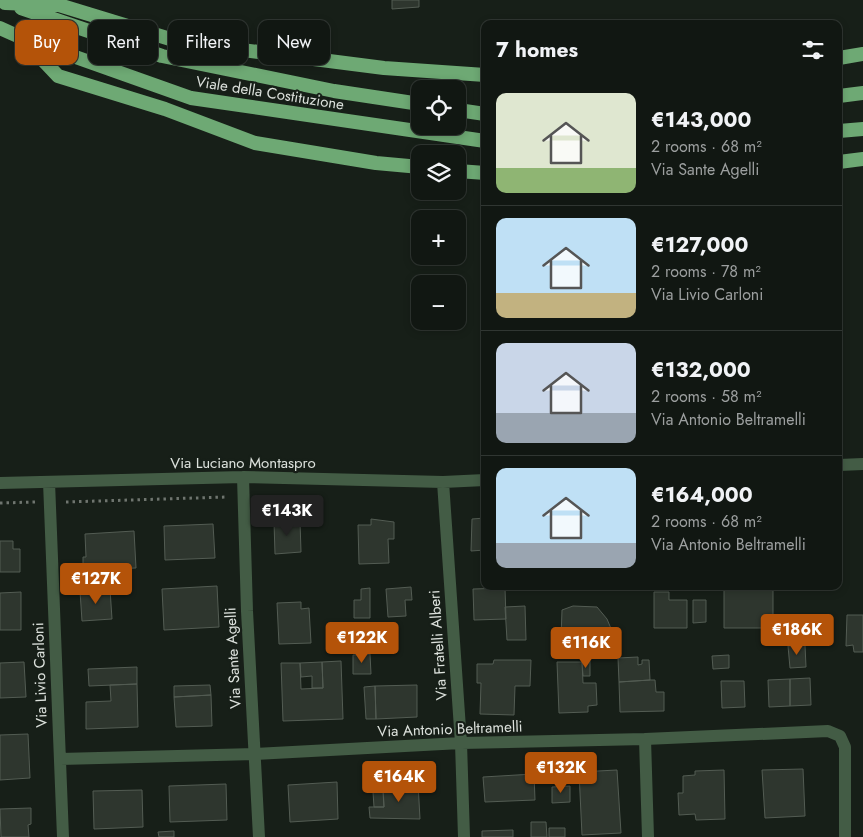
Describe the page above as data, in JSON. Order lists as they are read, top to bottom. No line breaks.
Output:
{"streets":{"highway":["Viale della Costituzione"],"street":["Via Luciano Montaspro","Via Fratelli Alberi","Via Sante Agelli","Via Livio Carloni","Via Antonio Beltramelli"]},"crossings":[["Via Luciano Montaspro","Via Fratelli Alberi"],["Via Luciano Montaspro","Via Sante Agelli"],["Via Luciano Montaspro","Via Livio Carloni"],["Via Fratelli Alberi","Via Antonio Beltramelli"],["Via Sante Agelli","Via Antonio Beltramelli"],["Via Livio Carloni","Via Antonio Beltramelli"]],"page":{"chip":["Buy","Rent","Filters","New"],"heading":"7 homes","map_buttons":["+","−"],"list":[{"name":"€143,000","note":"2 rooms · 68 m² · Via Sante Agelli"},{"name":"€127,000","note":"2 rooms · 78 m² · Via Livio Carloni"},{"name":"€132,000","note":"2 rooms · 58 m² · Via Antonio Beltramelli"},{"name":"€164,000","note":"2 rooms · 68 m² · Via Antonio Beltramelli"}],"price":["€143K","€127K","€186K","€122K","€116K","€132K","€164K"]}}
